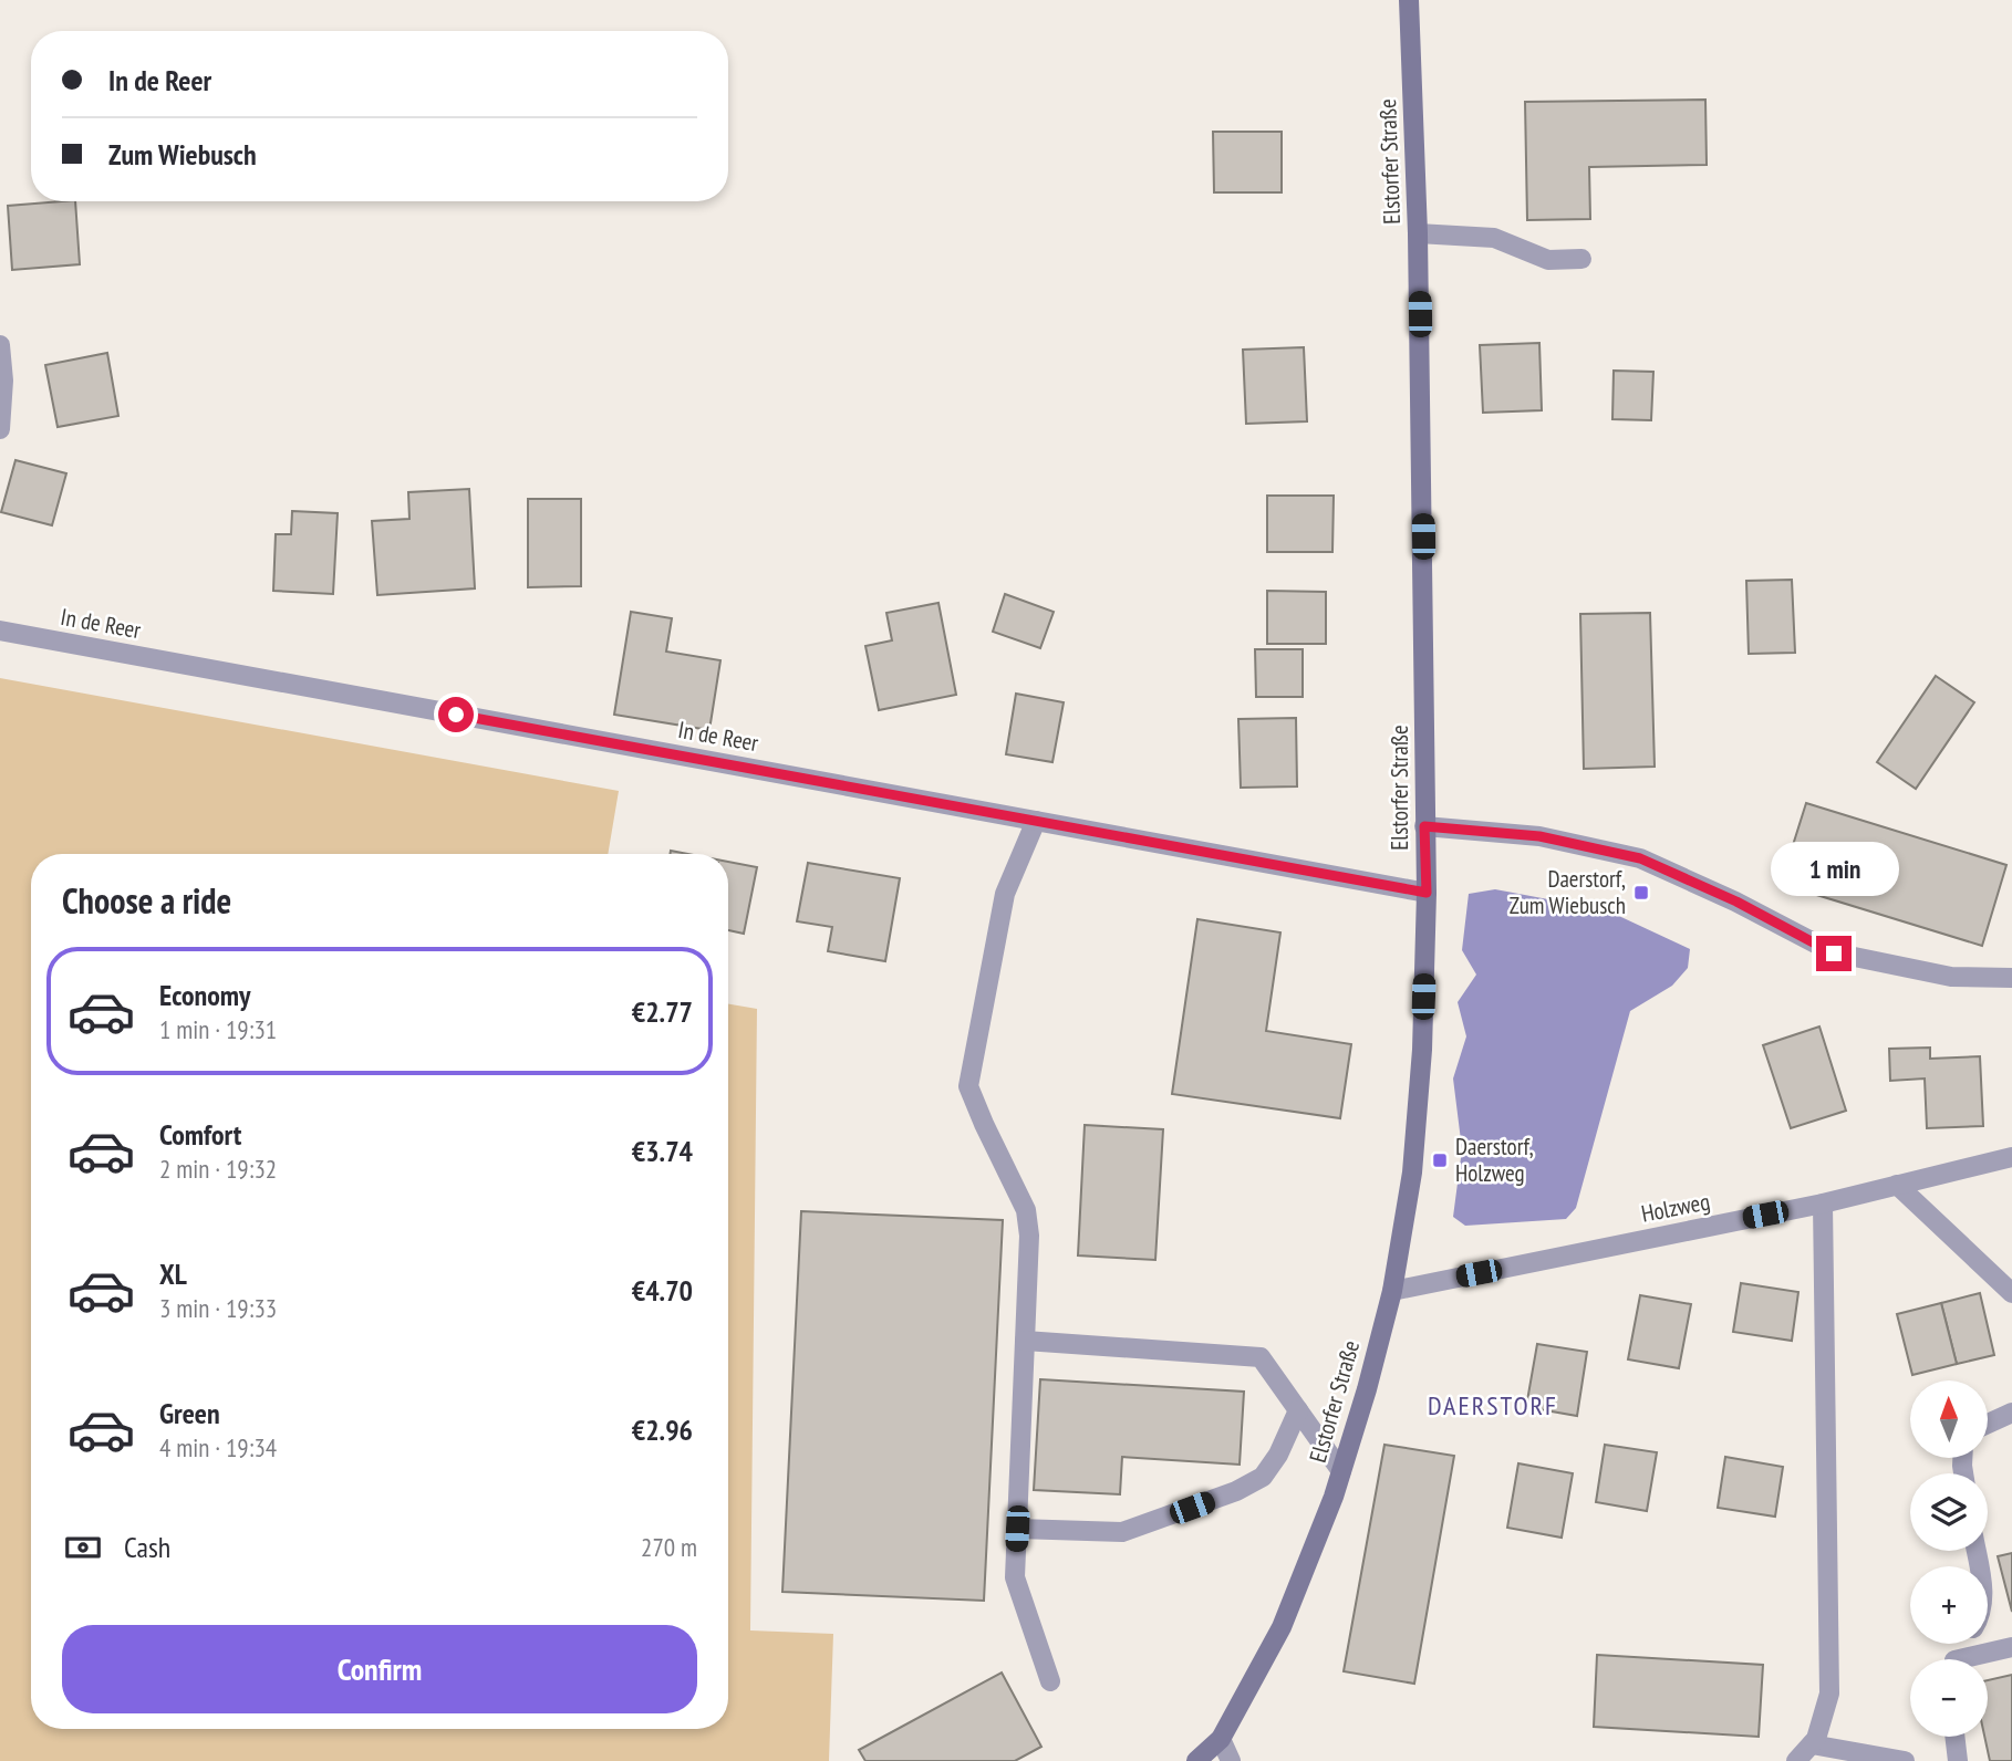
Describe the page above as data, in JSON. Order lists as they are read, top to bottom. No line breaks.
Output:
{"streets":{"main road":["Elstorfer Straße"],"street":["In de Reer","Holzweg"]},"crossings":[["Elstorfer Straße","In de Reer"],["Elstorfer Straße","Holzweg"]],"districts":["DAERSTORF"],"places":{"transit":["Daerstorf, Zum Wiebusch","Daerstorf, Holzweg"]},"north":"top","page":{"banner":["In de Reer","Zum Wiebusch"],"bubble":"1 min","heading":"Choose a ride","list":[{"name":"Economy","note":"1 min · 19:31","value":"€2.77"},{"name":"Comfort","note":"2 min · 19:32","value":"€3.74"},{"name":"XL","note":"3 min · 19:33","value":"€4.70"},{"name":"Green","note":"4 min · 19:34","value":"€2.96"}],"map_buttons":["+","−"],"pay":["Cash","270 m"],"buttons":"Confirm"}}
